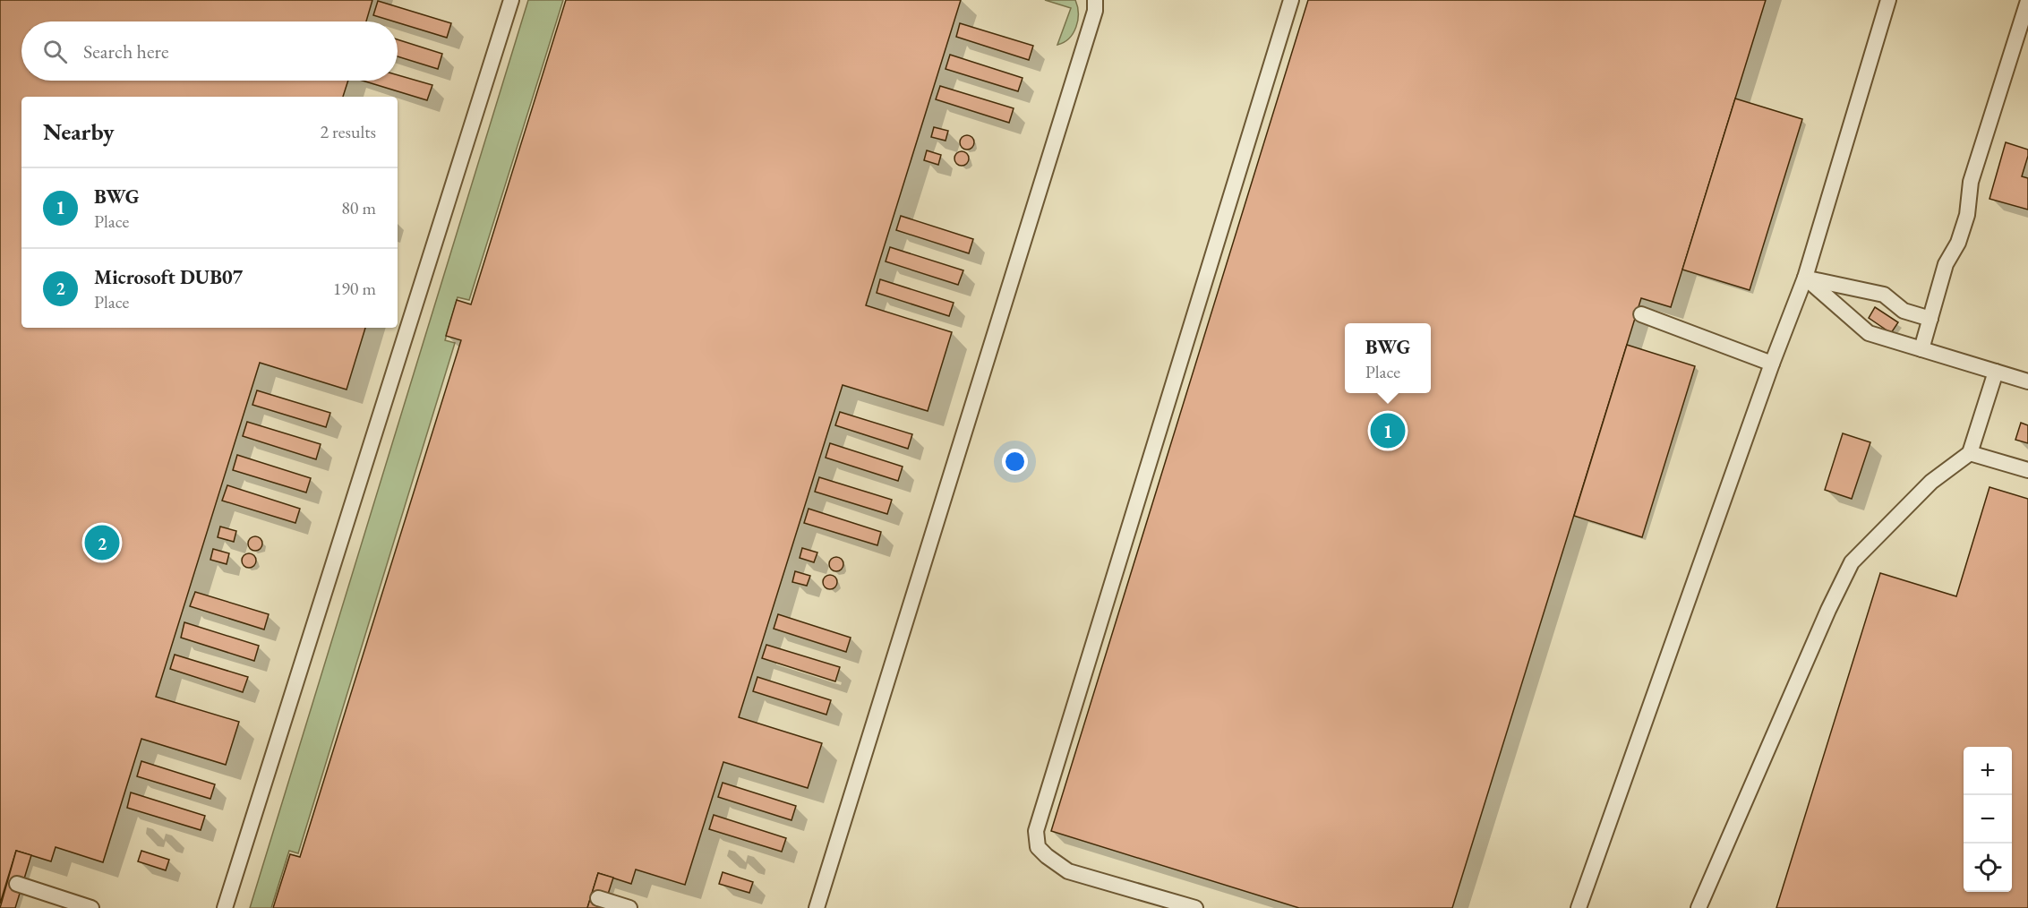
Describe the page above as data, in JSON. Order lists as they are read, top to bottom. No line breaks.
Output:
{"page":{"search":"Search here","heading":["Nearby","2 results"],"list":[{"mark":"1","name":"BWG","note":"Place","value":"80 m"},{"mark":"2","name":"Microsoft DUB07","note":"Place","value":"190 m"}],"popup":["BWG","Place"],"pins":["1","2"],"map_buttons":["+","−"]}}
